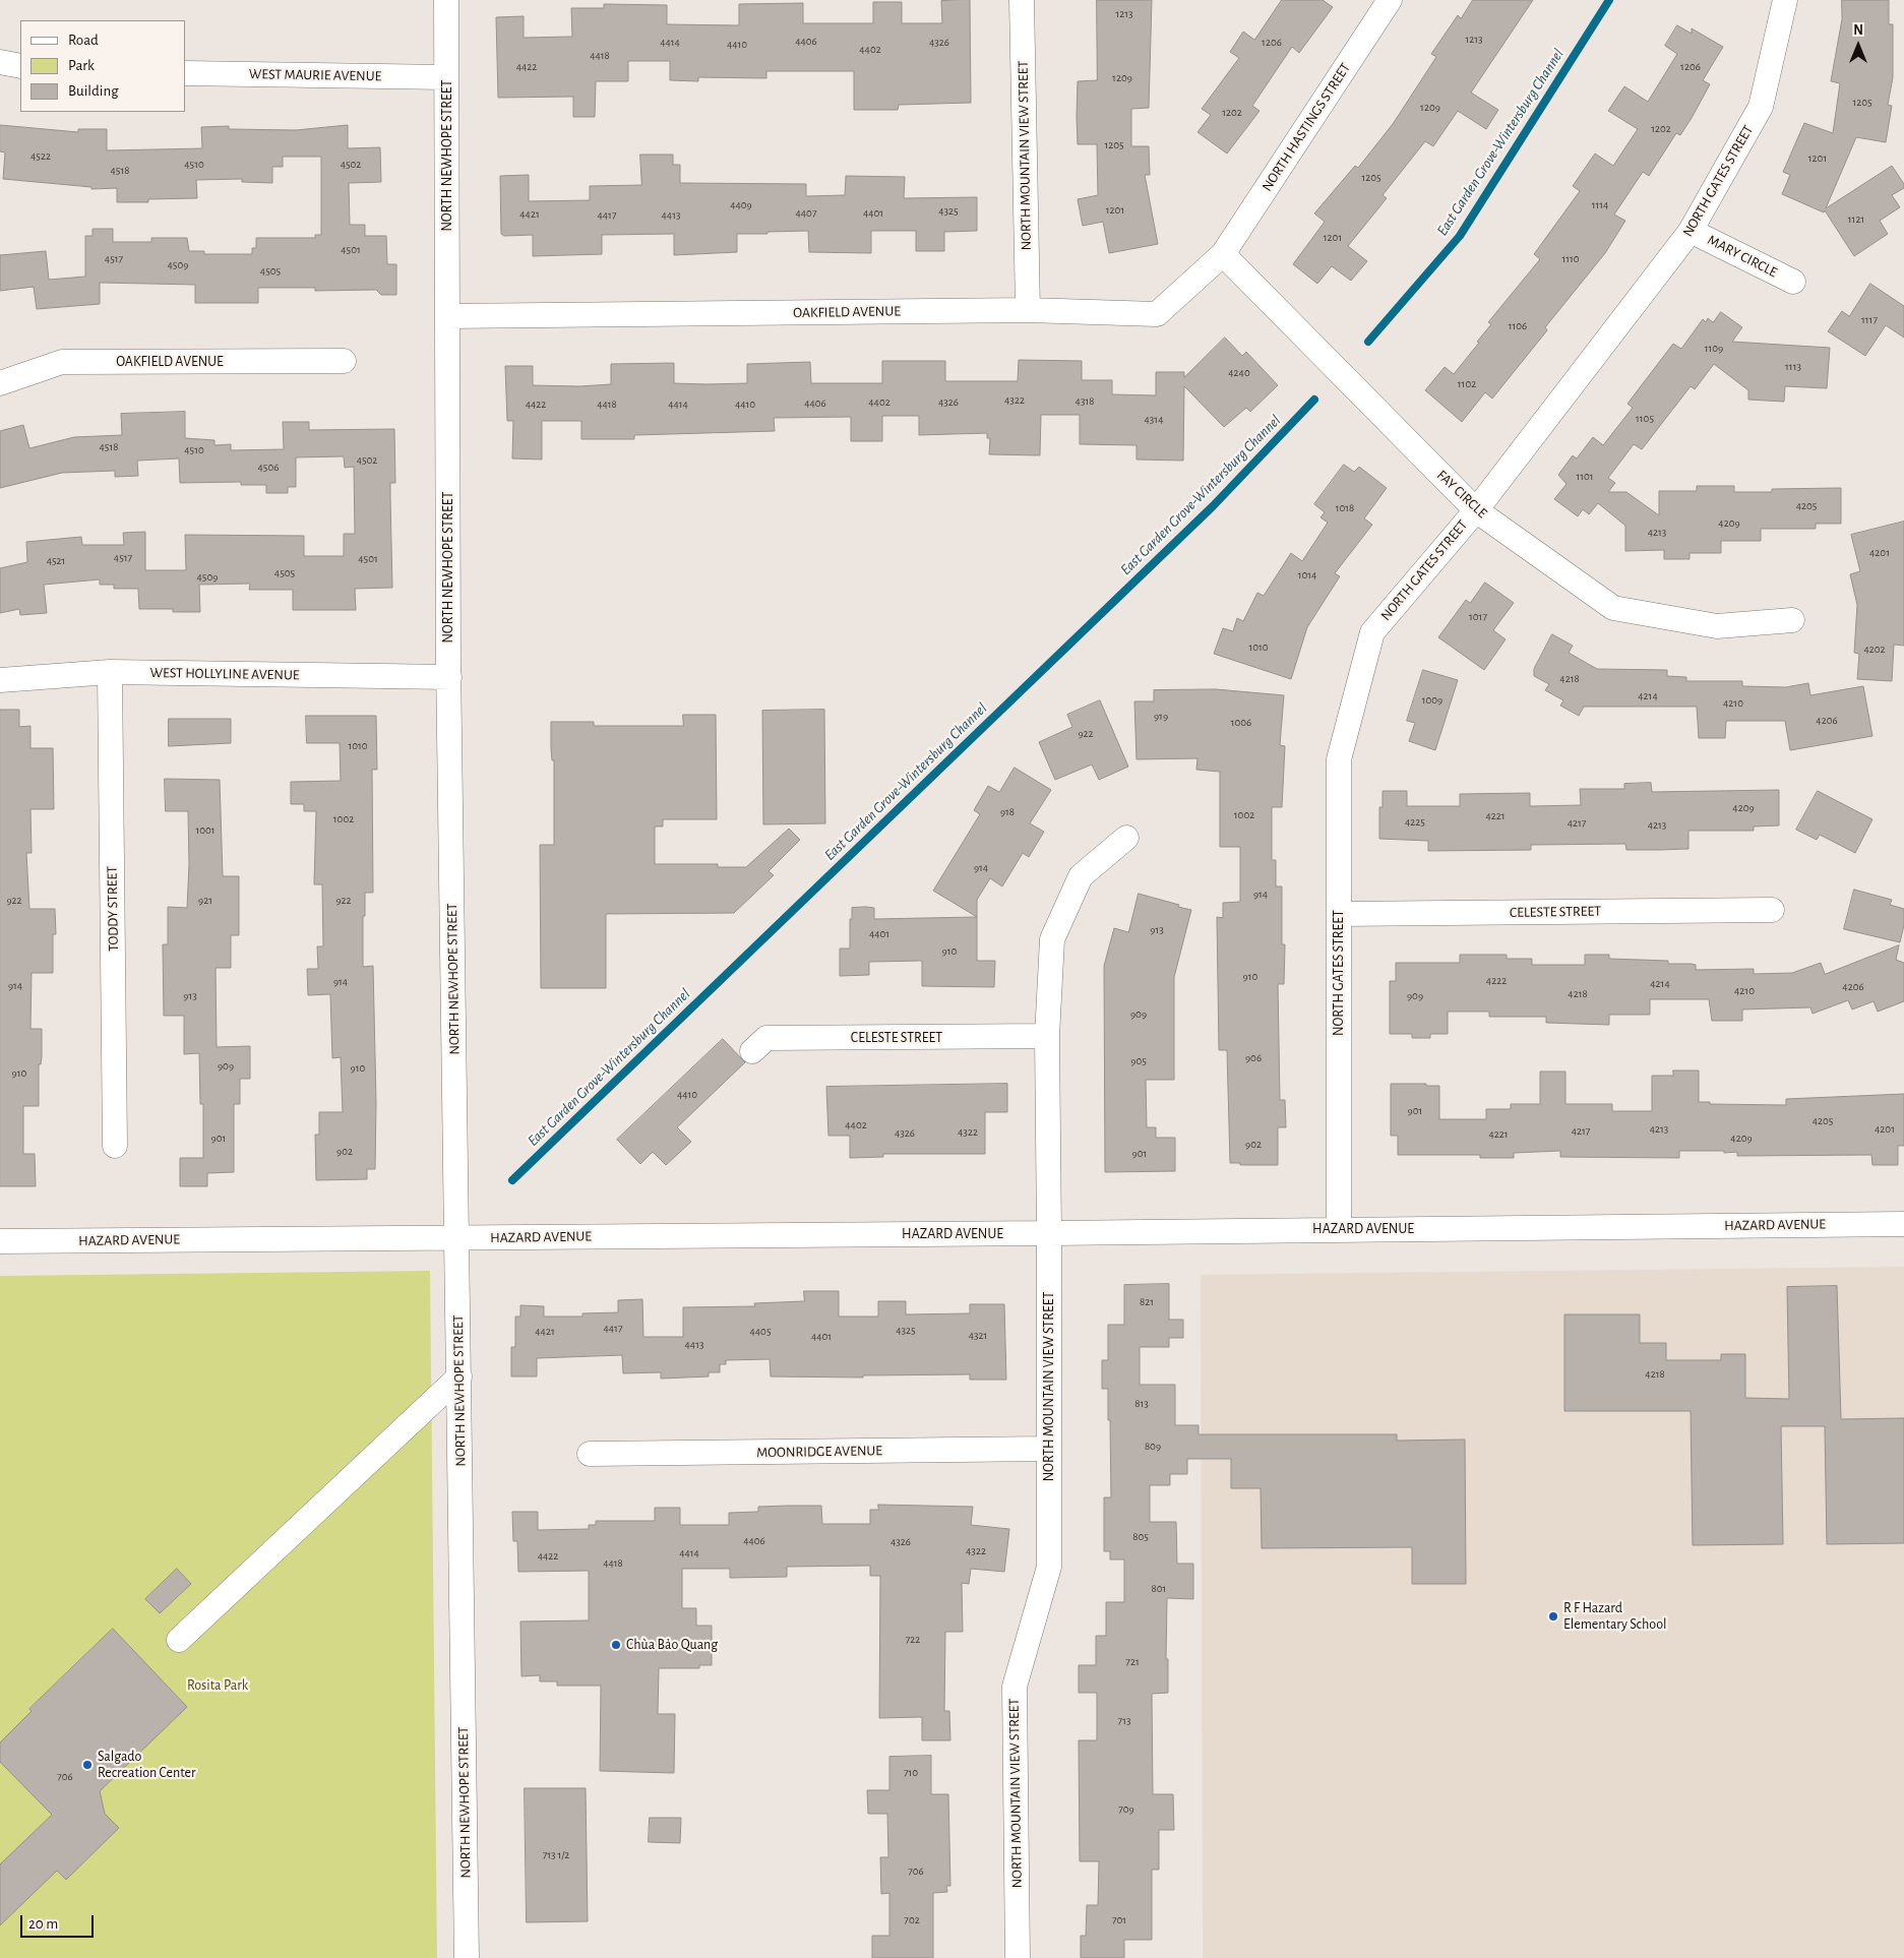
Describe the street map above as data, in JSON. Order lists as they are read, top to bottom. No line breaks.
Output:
{"streets":{"street":["WEST MAURIE AVENUE","NORTH HASTINGS STREET","NORTH NEWHOPE STREET","NORTH MOUNTAIN VIEW STREET","NORTH GATES STREET","MARY CIRCLE","OAKFIELD AVENUE","FAY CIRCLE","WEST HOLLYLINE AVENUE","TODDY STREET","CELESTE STREET","HAZARD AVENUE","MOONRIDGE AVENUE"]},"crossings":[["WEST MAURIE AVENUE","NORTH NEWHOPE STREET"],["NORTH HASTINGS STREET","OAKFIELD AVENUE"],["NORTH HASTINGS STREET","FAY CIRCLE"],["NORTH NEWHOPE STREET","OAKFIELD AVENUE"],["NORTH NEWHOPE STREET","WEST HOLLYLINE AVENUE"],["NORTH NEWHOPE STREET","HAZARD AVENUE"],["NORTH MOUNTAIN VIEW STREET","OAKFIELD AVENUE"],["NORTH MOUNTAIN VIEW STREET","CELESTE STREET"],["NORTH MOUNTAIN VIEW STREET","HAZARD AVENUE"],["NORTH MOUNTAIN VIEW STREET","MOONRIDGE AVENUE"],["NORTH GATES STREET","MARY CIRCLE"],["NORTH GATES STREET","FAY CIRCLE"],["NORTH GATES STREET","CELESTE STREET"],["NORTH GATES STREET","HAZARD AVENUE"],["OAKFIELD AVENUE","FAY CIRCLE"],["WEST HOLLYLINE AVENUE","TODDY STREET"]],"water":["East Garden Grove-Wintersburg Channel"],"parks":["Rosita Park"],"places":["R F Hazard Elementary School","Chùa Bảo Quang","Salgado Recreation Center"],"house_numbers":["1213","1213","4406","4414","4326","1206","4410","4402","4418","4422","1206","1209","1205","1209","1202","1202","1205","4522","1201","4510","4502","4518","1205","4409","1114","1201","4325","4407","4401","4421","4417","4413","1121","1201","4501","4517","1110","4509","4505","1117","1106","1109","1113","4240","1102","4322","4318","4402","4326","4406","4422","4418","4414","4410","1105","4314","4518","4510","4502","4506","1101","4205","1018","4209","4213","4201","4517","4501","4521","4505","1014","4509","1017","1010","4202","4218","4214","1009","4210","919","4206","1006","922","1010","4209","918","1002","4221","1002","4225","4217","4213","1001","914","914","922","921","922","913","4401","910","910","4222","914","4214","914","4206","4210","4218","913","909","909","906","905","909","910","910","4410","901","4205","4402","4213","4201","4217","4322","4326","4221","901","4209","902","902","901","821","4417","4325","4421","4405","4321","4401","4413","4218","813","809","805","4406","4326","4322","4414","4422","4418","801","722","721","713","710","706","709","713 1/2","706","702","701"],"legend":["Road","Park","Building"],"scale_bar":"20 m","north":"top"}
